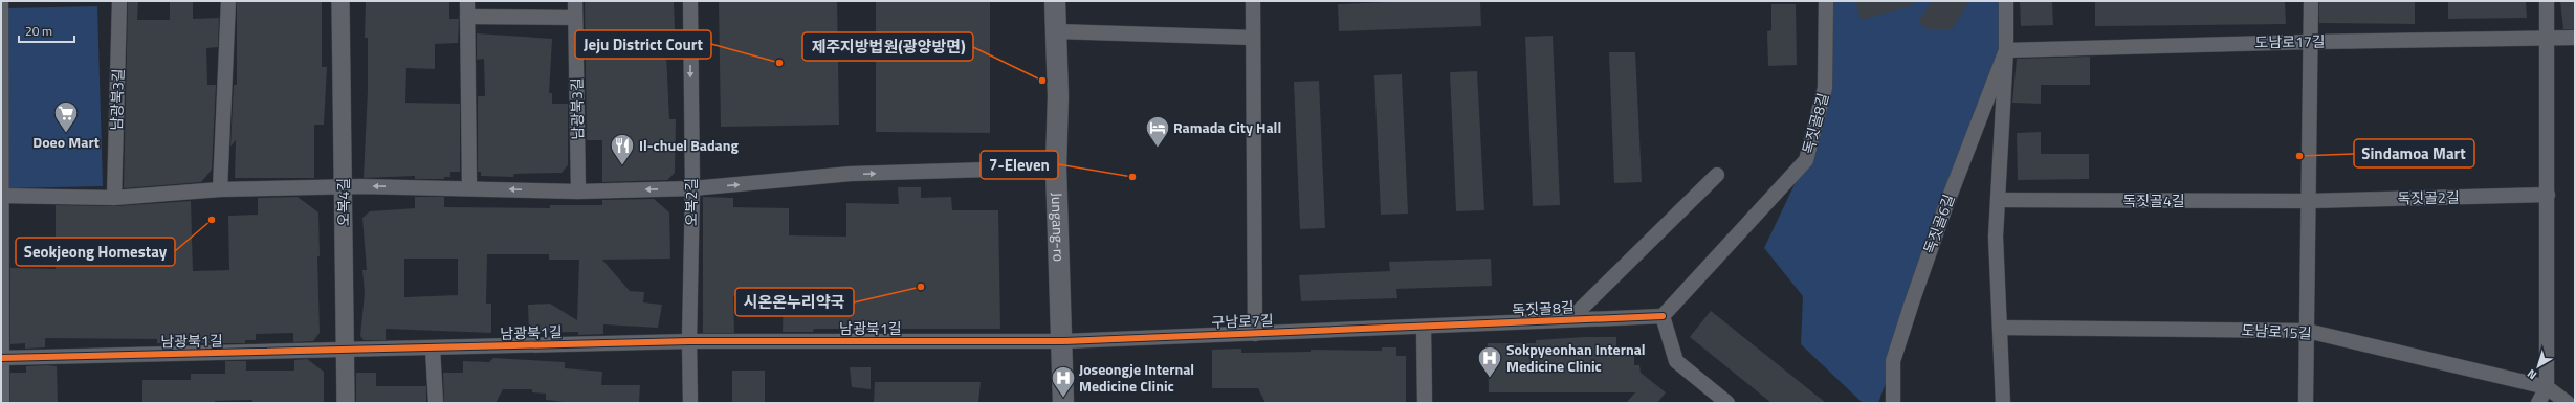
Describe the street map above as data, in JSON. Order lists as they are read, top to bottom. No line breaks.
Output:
{"streets":{"main road":["Jungang-ro"],"street":["도남로17길","남광북3길","독짓골8길","독짓골2길","독짓골4길","오복4길","오복2길","독짓골6길","구남로7길","남광북1길","도남로15길"]},"crossings":[["도남로17길","독짓골6길"],["독짓골8길","구남로7길"],["독짓골2길","독짓골4길"],["독짓골4길","독짓골6길"],["오복4길","남광북1길"],["오복2길","남광북1길"],["독짓골6길","도남로15길"],["Jungang-ro","구남로7길"],["Jungang-ro","남광북1길"],["구남로7길","남광북1길"]],"one_way":["오복2길"],"places":{"other":["Jeju District Court","제주지방법원(광양방면)","Sindamoa Mart","7-Eleven","Seokjeong Homestay","시온온누리약국"],"supermarket":["Doeo Mart"],"hotel":["Ramada City Hall"],"restaurant":["Il-chuel Badang"],"hospital":["Sokpyeonhan Internal Medicine Clinic","Joseongje Internal Medicine Clinic"]},"scale_bar":"20 m","north":"bottom left"}
